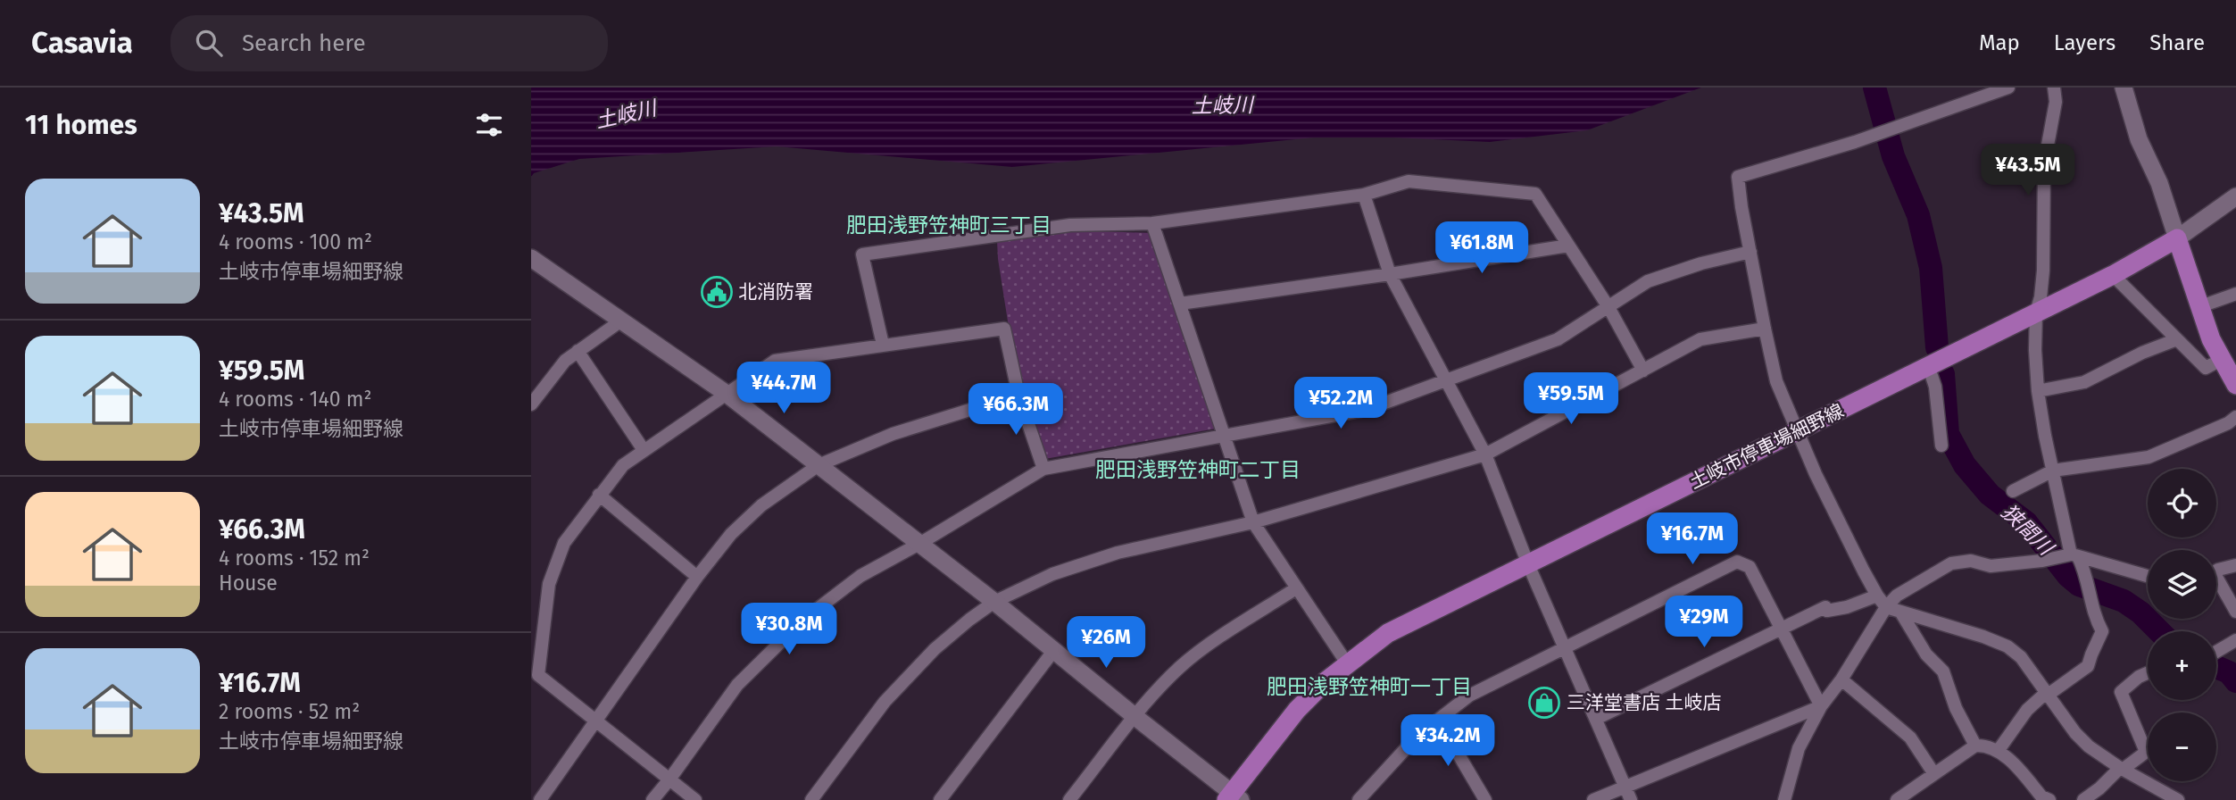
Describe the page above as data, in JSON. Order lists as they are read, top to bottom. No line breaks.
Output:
{"streets":{"main road":["土岐市停車場細野線"]},"districts":["肥田浅野笠神町三丁目","肥田浅野笠神町二丁目","肥田浅野笠神町一丁目"],"water":["土岐川","狭間川"],"places":{"public building":["北消防署"],"shop":["三洋堂書店 土岐店"]},"page":{"header":"Casavia","search":"Search here","nav":["Map","Layers","Share"],"heading":"11 homes","price":["¥43.5M","¥61.8M","¥44.7M","¥59.5M","¥52.2M","¥66.3M","¥16.7M","¥29M","¥30.8M","¥26M","¥34.2M"],"list":[{"name":"¥43.5M","note":"4 rooms · 100 m² · 土岐市停車場細野線"},{"name":"¥59.5M","note":"4 rooms · 140 m² · 土岐市停車場細野線"},{"name":"¥66.3M","note":"4 rooms · 152 m² · House"},{"name":"¥16.7M","note":"2 rooms · 52 m² · 土岐市停車場細野線"}],"map_buttons":["+","−"]}}
